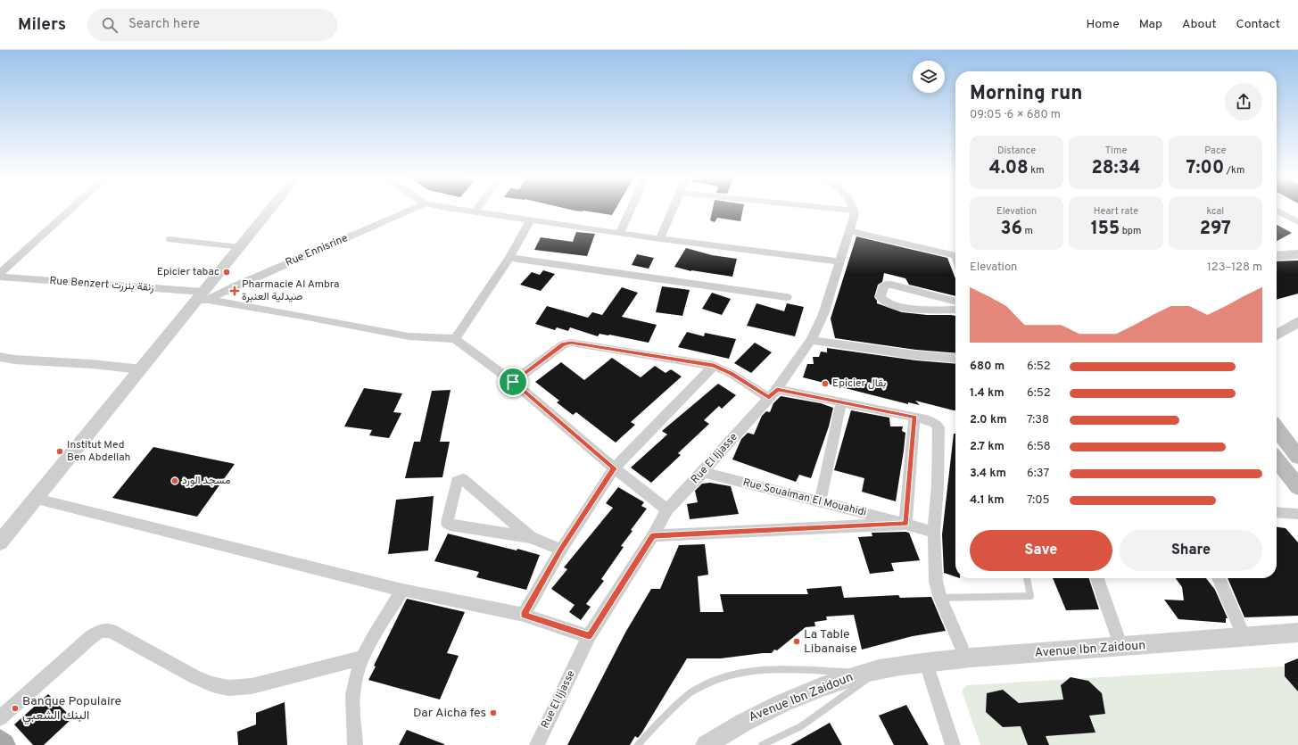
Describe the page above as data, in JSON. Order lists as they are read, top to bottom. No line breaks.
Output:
{"streets":{"street":["Rue Ennisrine","Rue Benzert زنقة بنزرت","Rue El Ijjasse","Rue Souaiman El Mouahidi","Avenue Ibn Zaidoun"]},"crossings":[["Rue Ennisrine","Rue Benzert زنقة بنزرت"],["Rue El Ijjasse","Rue Souaiman El Mouahidi"]],"places":{"other":["Epicier tabac","Epicier بقال","Institut Med Ben Abdellah","مسجد الورد","La Table Libanaise","Banque Populaire البنك الشعبي","Dar Aicha fes"],"health":["Pharmacie Al Ambra صيدلية العنبرة"]},"page":{"header":"Milers","search":"Search here","nav":["Home","Map","About","Contact"],"heading":["Morning run","09:05 · 6 × 680 m"],"stats":[["Distance","4.08 km"],["Time","28:34"],["Pace","7:00 /km"],["Elevation","36 m"],["Heart rate","155 bpm"],["kcal","297"]],"chart":["Elevation","123–128 m"],"list":[{"name":"680 m","note":"6:52"},{"name":"1.4 km","note":"6:52"},{"name":"2.0 km","note":"7:38"},{"name":"2.7 km","note":"6:58"},{"name":"3.4 km","note":"6:37"},{"name":"4.1 km","note":"7:05"}],"buttons":["Save","Share"]}}
